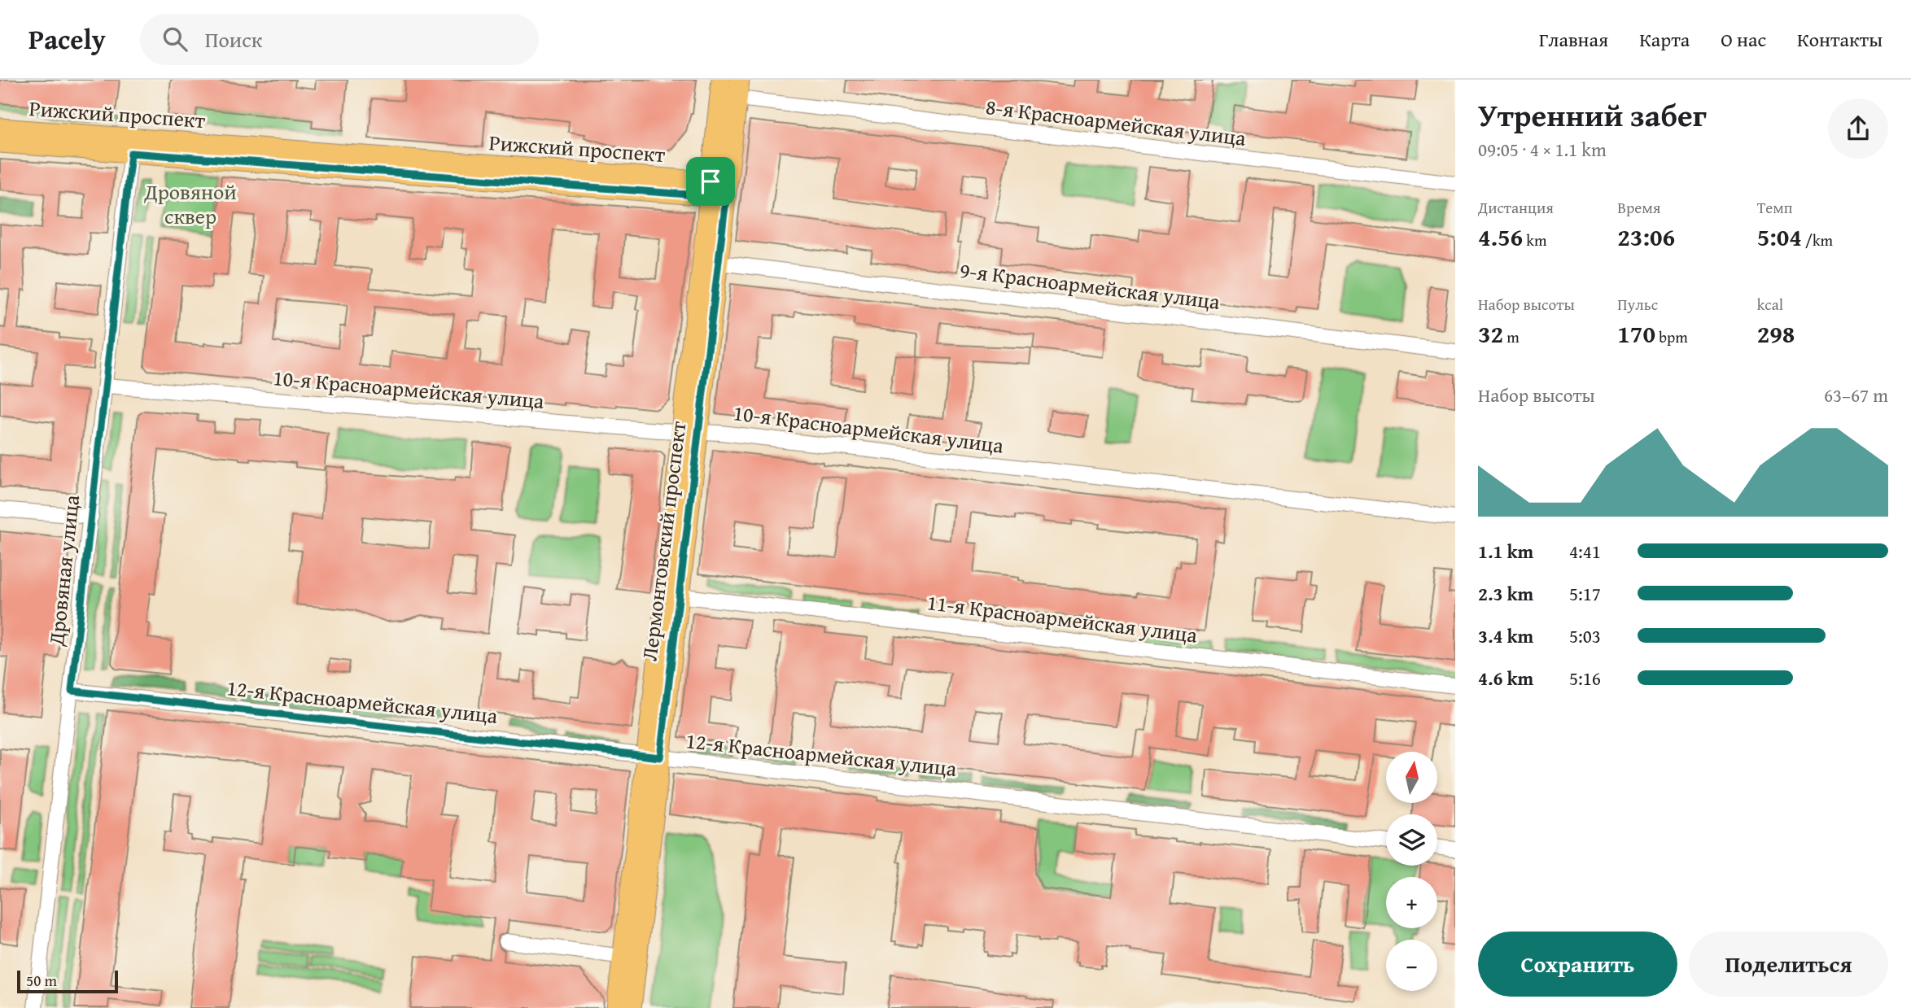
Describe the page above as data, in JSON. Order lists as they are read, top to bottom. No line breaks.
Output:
{"streets":{"main road":["Рижский проспект","Лермонтовский проспект"],"street":["8-я Красноармейская улица","9-я Красноармейская улица","10-я Красноармейская улица","Дровяная улица","11-я Красноармейская улица","12-я Красноармейская улица"]},"crossings":[["Рижский проспект","Лермонтовский проспект"],["Рижский проспект","Дровяная улица"],["8-я Красноармейская улица","Лермонтовский проспект"],["9-я Красноармейская улица","Лермонтовский проспект"],["10-я Красноармейская улица","Лермонтовский проспект"],["10-я Красноармейская улица","Дровяная улица"],["Лермонтовский проспект","11-я Красноармейская улица"],["Лермонтовский проспект","12-я Красноармейская улица"],["Дровяная улица","12-я Красноармейская улица"]],"parks":["Дровяной сквер"],"scale_bar":"50 m","north":"top","page":{"header":"Pacely","search":"Поиск","nav":["Главная","Карта","О нас","Контакты"],"heading":["Утренний забег","09:05 · 4 × 1.1 km"],"stats":[["Дистанция","4.56 km"],["Время","23:06"],["Темп","5:04 /km"],["Набор высоты","32 m"],["Пульс","170 bpm"],["kcal","298"]],"chart":["Набор высоты","63–67 m"],"list":[{"name":"1.1 km","note":"4:41"},{"name":"2.3 km","note":"5:17"},{"name":"3.4 km","note":"5:03"},{"name":"4.6 km","note":"5:16"}],"map_buttons":["+","−"],"buttons":["Сохранить","Поделиться"],"scale":"50 m"}}
